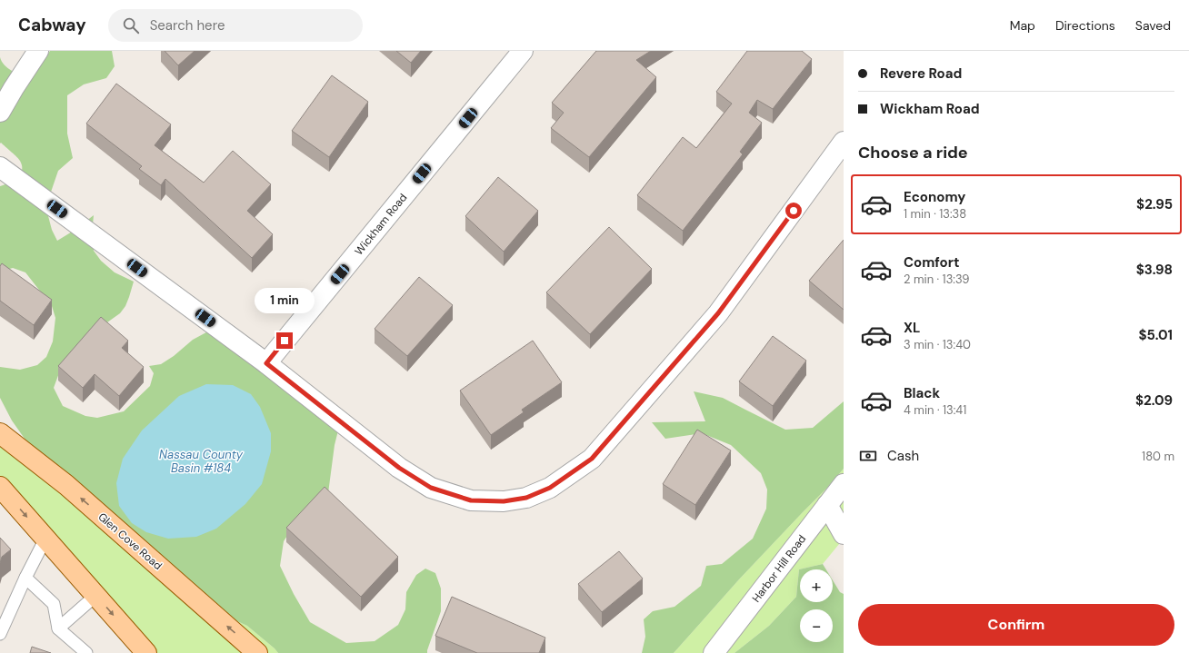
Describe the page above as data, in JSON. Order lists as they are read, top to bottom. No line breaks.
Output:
{"streets":{"main road":["Glen Cove Road"],"street":["Wickham Road","Harbor Hill Road"]},"water":["Nassau County Basin #184"],"page":{"header":"Cabway","search":"Search here","nav":["Map","Directions","Saved"],"banner":["Revere Road","Wickham Road"],"heading":"Choose a ride","list":[{"name":"Economy","note":"1 min · 13:38","value":"$2.95"},{"name":"Comfort","note":"2 min · 13:39","value":"$3.98"},{"name":"XL","note":"3 min · 13:40","value":"$5.01"},{"name":"Black","note":"4 min · 13:41","value":"$2.09"}],"bubble":"1 min","pay":["Cash","180 m"],"map_buttons":["+","−"],"buttons":"Confirm"}}
